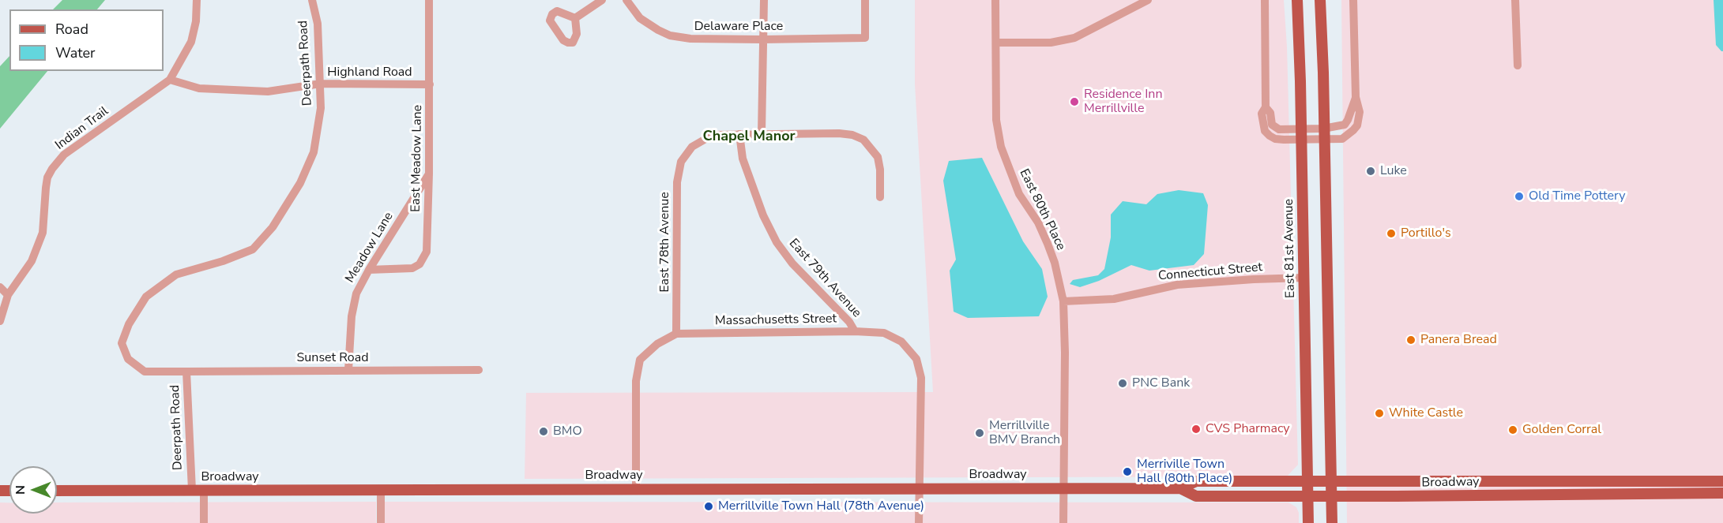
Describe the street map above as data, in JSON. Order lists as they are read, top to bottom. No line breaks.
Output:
{"streets":{"main road":["East 81st Avenue","Broadway"],"street":["Delaware Place","Deerpath Road","Highland Road","Indian Trail","East Meadow Lane","East 80th Place","East 78th Avenue","Meadow Lane","Connecticut Street","East 79th Avenue","Massachusetts Street","Sunset Road"]},"crossings":[["Deerpath Road","Highland Road"],["Deerpath Road","Sunset Road"],["Deerpath Road","Broadway"],["Highland Road","Indian Trail"],["Highland Road","East Meadow Lane"],["East Meadow Lane","Meadow Lane"],["East 80th Place","Connecticut Street"],["East 80th Place","Broadway"],["East 78th Avenue","East 79th Avenue"],["East 78th Avenue","Massachusetts Street"],["Meadow Lane","Sunset Road"],["East 81st Avenue","Connecticut Street"],["East 81st Avenue","Broadway"],["East 79th Avenue","Massachusetts Street"],["Massachusetts Street","Broadway"]],"districts":["Chapel Manor"],"places":["Residence Inn Merrillville","Luke","Old Time Pottery","Portillo's","Panera Bread","PNC Bank","White Castle","CVS Pharmacy","Golden Corral","BMO","Merrillville BMV Branch","Merriville Town Hall (80th Place)","Merrillville Town Hall (78th Avenue)"],"legend":["Road","Water"],"north":"left"}
